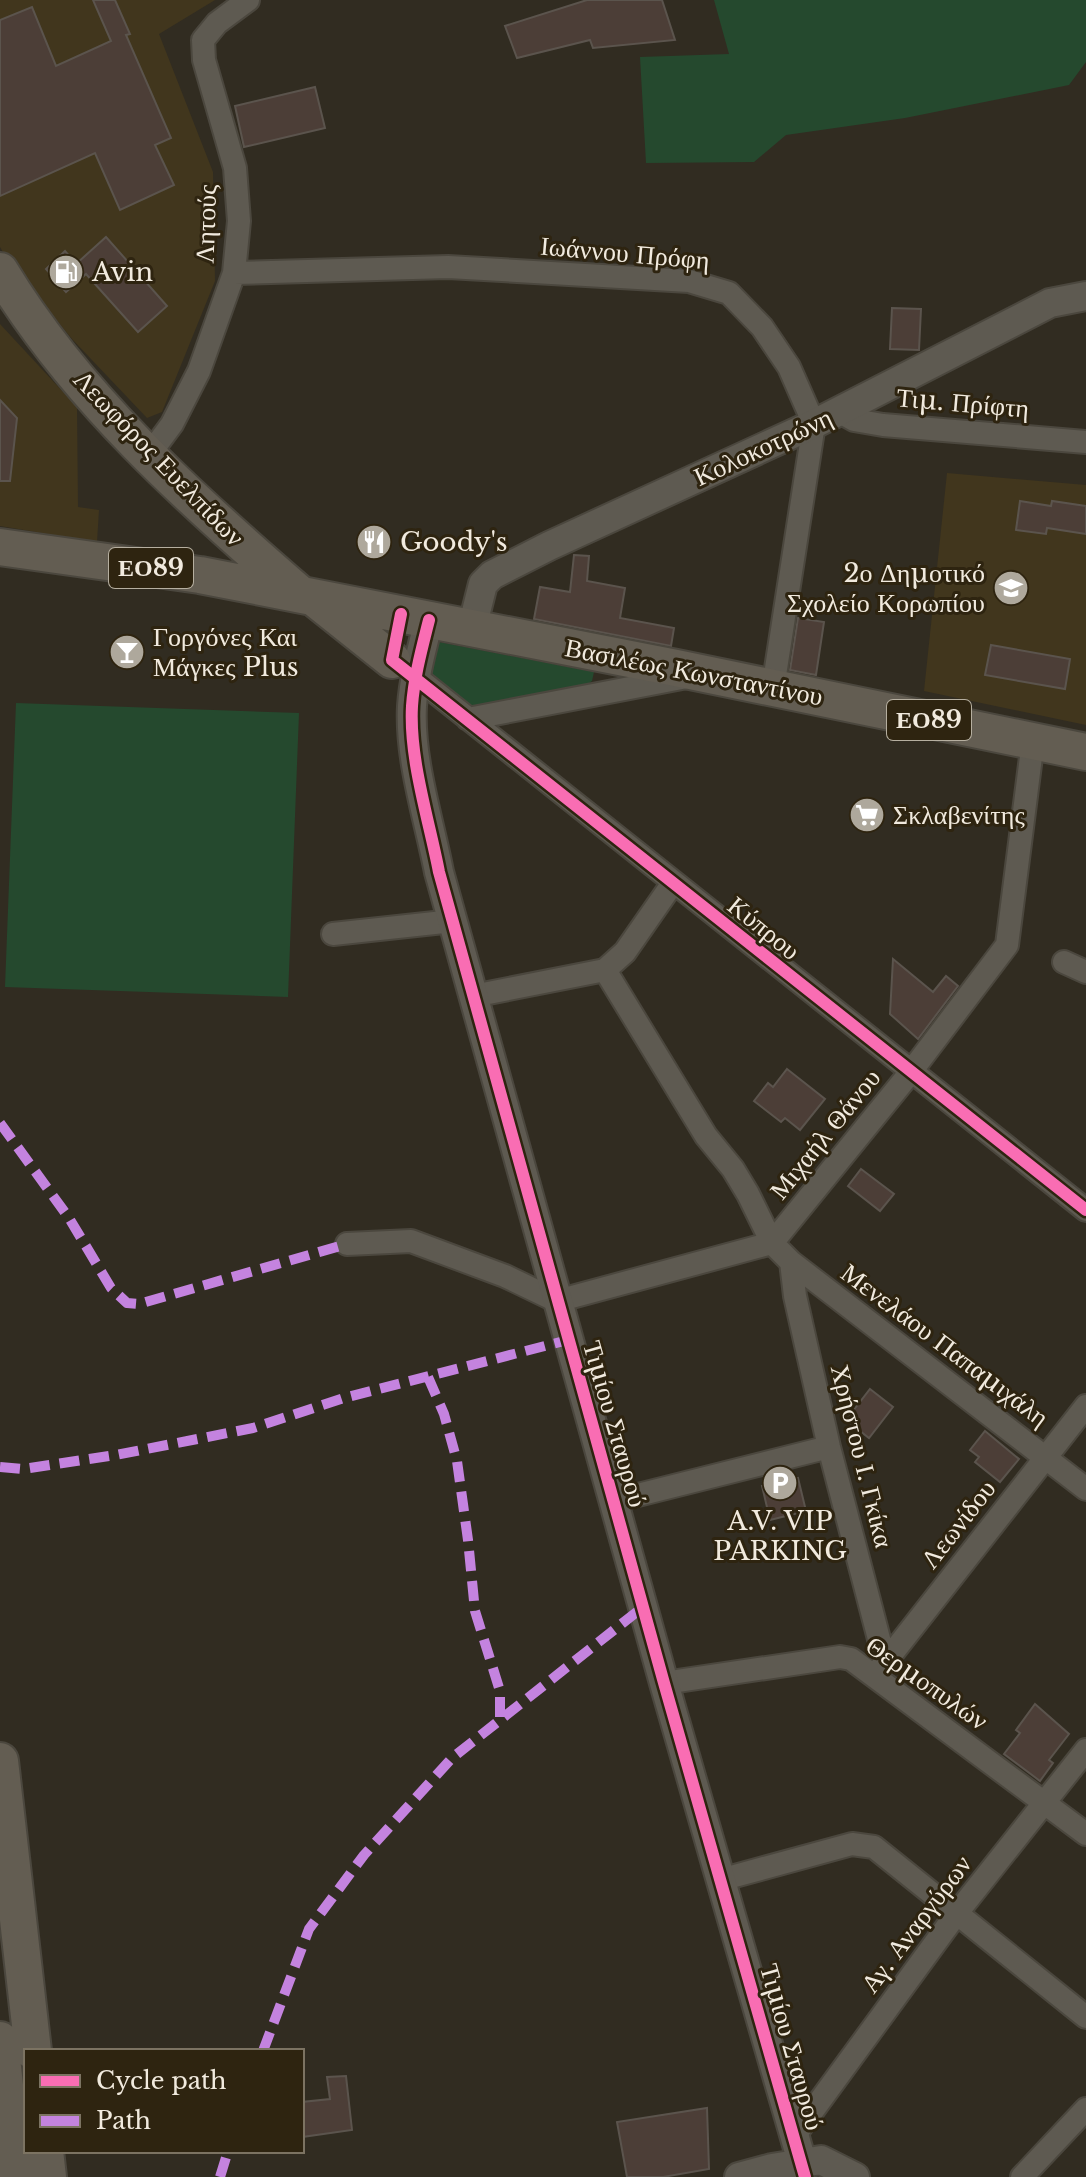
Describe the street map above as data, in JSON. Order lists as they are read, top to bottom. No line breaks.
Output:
{"streets":{"main road":["Λεωφόρος Ευελπίδων","ΕΟ89","Βασιλέως Κωνσταντίνου"],"street":["Λητούς","Ιωάννου Πρόφη","Τιμ. Πρίφτη","Κολοκοτρώνη","Κύπρου","Μιχαήλ Θάνου","Μενελάου Παπαμιχάλη","Τιμίου Σταυρού","Χρήστου Ι. Γκίκα","Λεωνίδου","Θερμοπυλών","Αγ. Αναργύρων"]},"crossings":[["Λητούς","Ιωάννου Πρόφη"],["Λητούς","Λεωφόρος Ευελπίδων"],["Ιωάννου Πρόφη","Τιμ. Πρίφτη"],["Ιωάννου Πρόφη","Κολοκοτρώνη"],["Τιμ. Πρίφτη","Κολοκοτρώνη"],["Κολοκοτρώνη","Βασιλέως Κωνσταντίνου"],["Λεωφόρος Ευελπίδων","ΕΟ89"],["Λεωφόρος Ευελπίδων","Βασιλέως Κωνσταντίνου"],["Λεωφόρος Ευελπίδων","Κύπρου"],["Λεωφόρος Ευελπίδων","Τιμίου Σταυρού"],["ΕΟ89","Βασιλέως Κωνσταντίνου"],["Βασιλέως Κωνσταντίνου","Μιχαήλ Θάνου"],["Βασιλέως Κωνσταντίνου","Τιμίου Σταυρού"],["Κύπρου","Μιχαήλ Θάνου"],["Κύπρου","Τιμίου Σταυρού"],["Μιχαήλ Θάνου","Μενελάου Παπαμιχάλη"],["Μενελάου Παπαμιχάλη","Χρήστου Ι. Γκίκα"],["Μενελάου Παπαμιχάλη","Λεωνίδου"],["Τιμίου Σταυρού","Θερμοπυλών"],["Τιμίου Σταυρού","Αγ. Αναργύρων"],["Χρήστου Ι. Γκίκα","Λεωνίδου"],["Χρήστου Ι. Γκίκα","Θερμοπυλών"],["Λεωνίδου","Θερμοπυλών"],["Θερμοπυλών","Αγ. Αναργύρων"]],"places":{"fuel station":["Avin"],"restaurant":["Goody's"],"school or university":["2ο Δημοτικό Σχολείο Κορωπίου"],"bar":["Γοργόνες Και Μάγκες Plus"],"supermarket":["Σκλαβενίτης"],"parking":["A.V. VIP PARKING"]},"legend":["Cycle path","Path"]}
